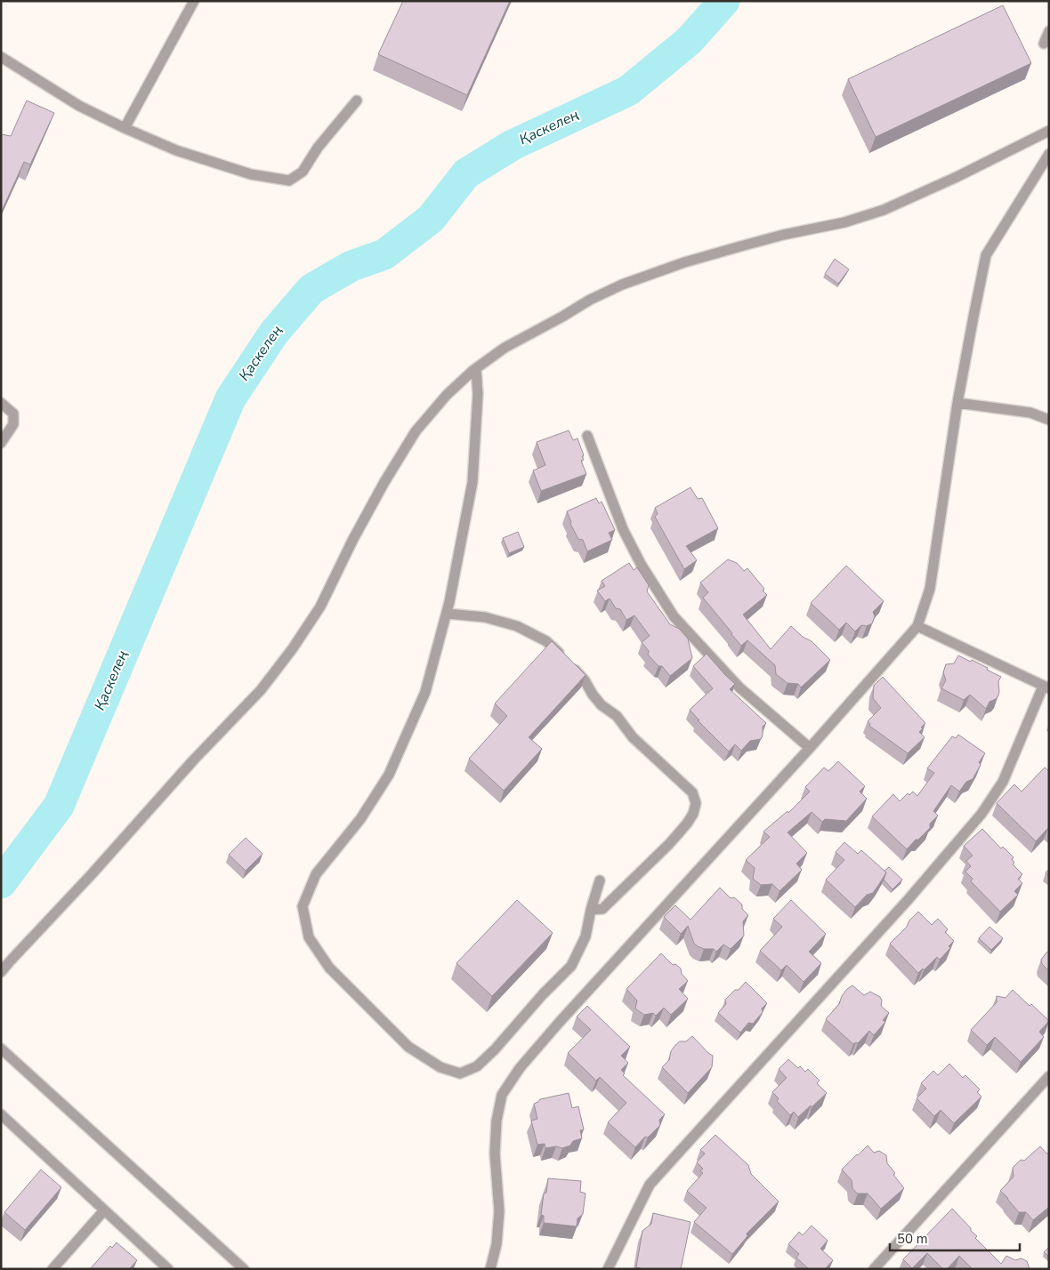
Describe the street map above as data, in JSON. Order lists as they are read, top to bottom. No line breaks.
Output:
{"water":["Қаскелең"],"scale_bar":"50 m"}
